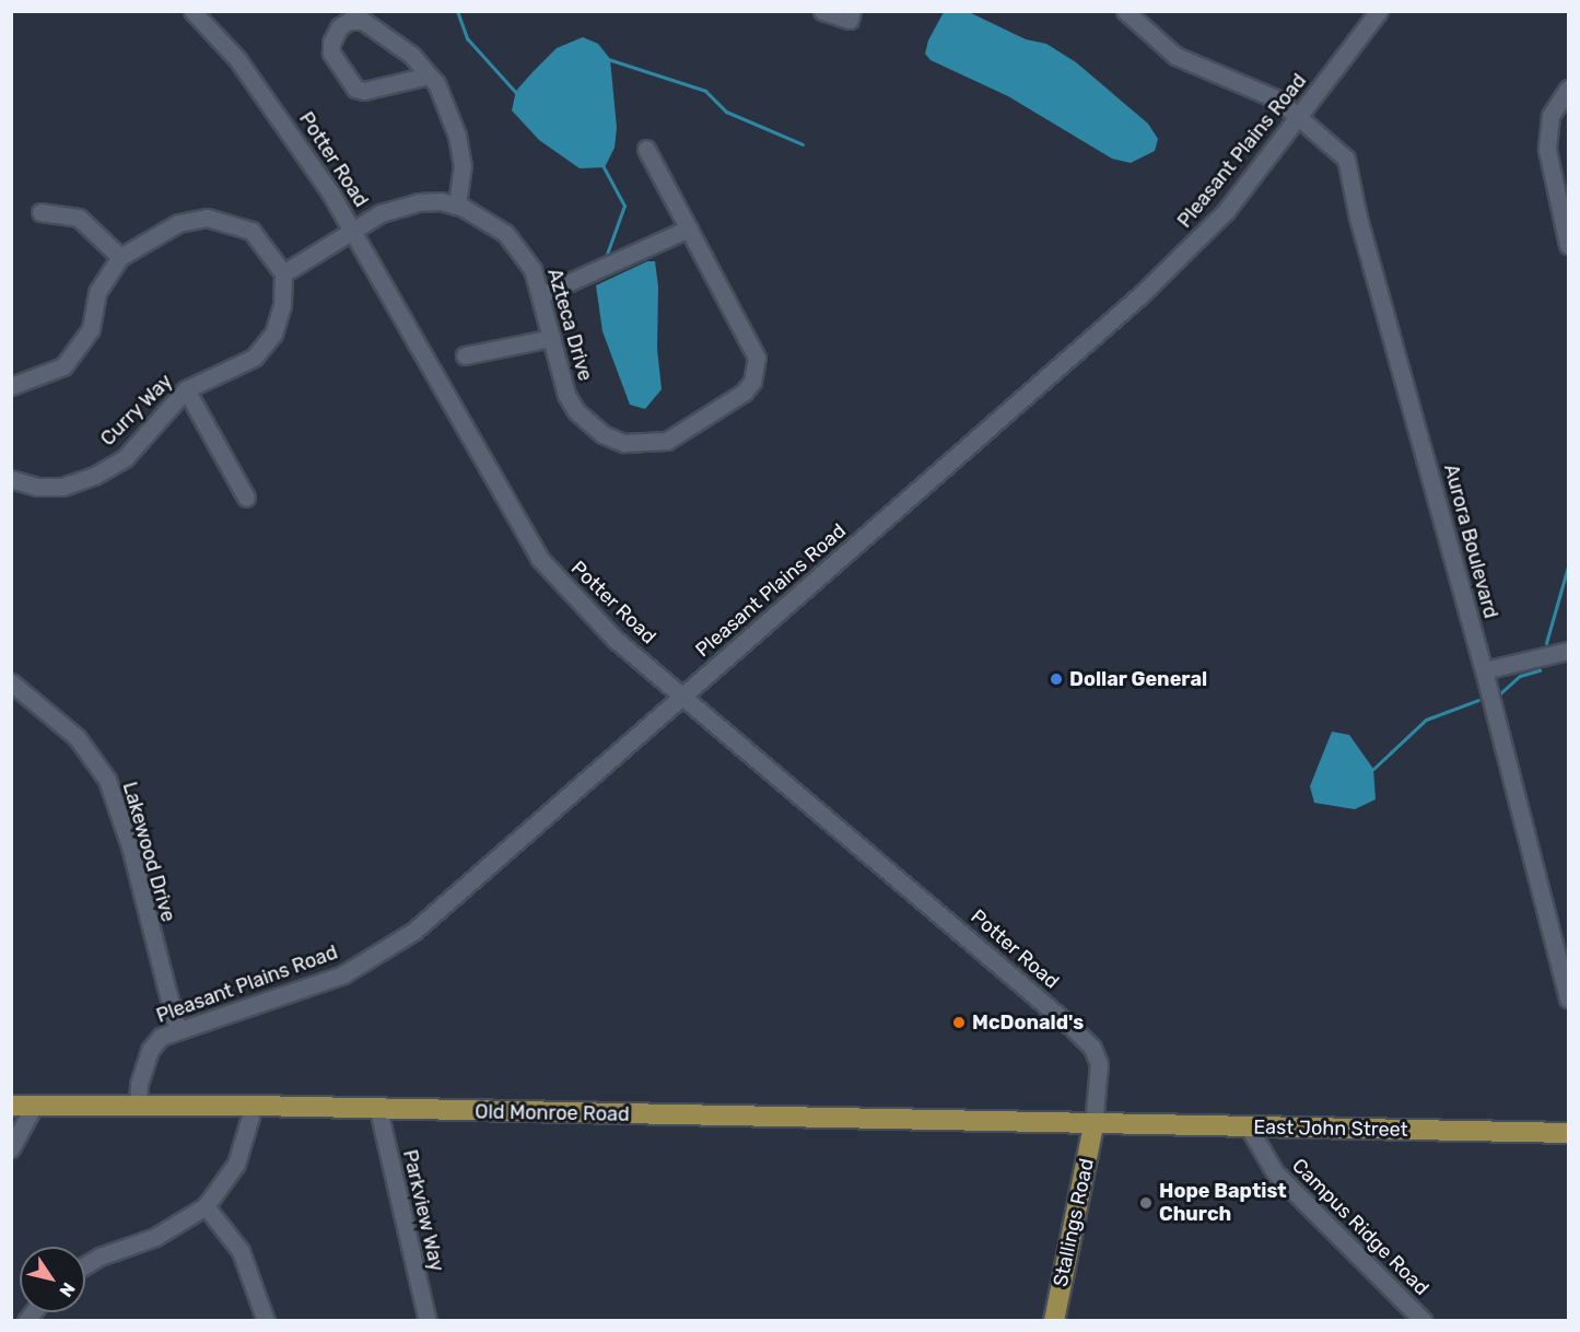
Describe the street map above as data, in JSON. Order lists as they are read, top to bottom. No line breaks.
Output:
{"streets":{"main road":["Old Monroe Road","East John Street","Stallings Road"],"street":["Pleasant Plains Road","Potter Road","Azteca Drive","Curry Way","Aurora Boulevard","Lakewood Drive","Parkview Way","Campus Ridge Road"]},"crossings":[["Pleasant Plains Road","Potter Road"],["Pleasant Plains Road","Aurora Boulevard"],["Pleasant Plains Road","Lakewood Drive"],["Pleasant Plains Road","Old Monroe Road"],["Potter Road","Azteca Drive"],["Potter Road","Old Monroe Road"],["Potter Road","East John Street"],["Potter Road","Stallings Road"],["Azteca Drive","Curry Way"],["Old Monroe Road","East John Street"],["Old Monroe Road","Parkview Way"],["Old Monroe Road","Stallings Road"],["East John Street","Stallings Road"],["East John Street","Campus Ridge Road"]],"places":["Dollar General","McDonald's","Hope Baptist Church"],"north":"bottom right"}
